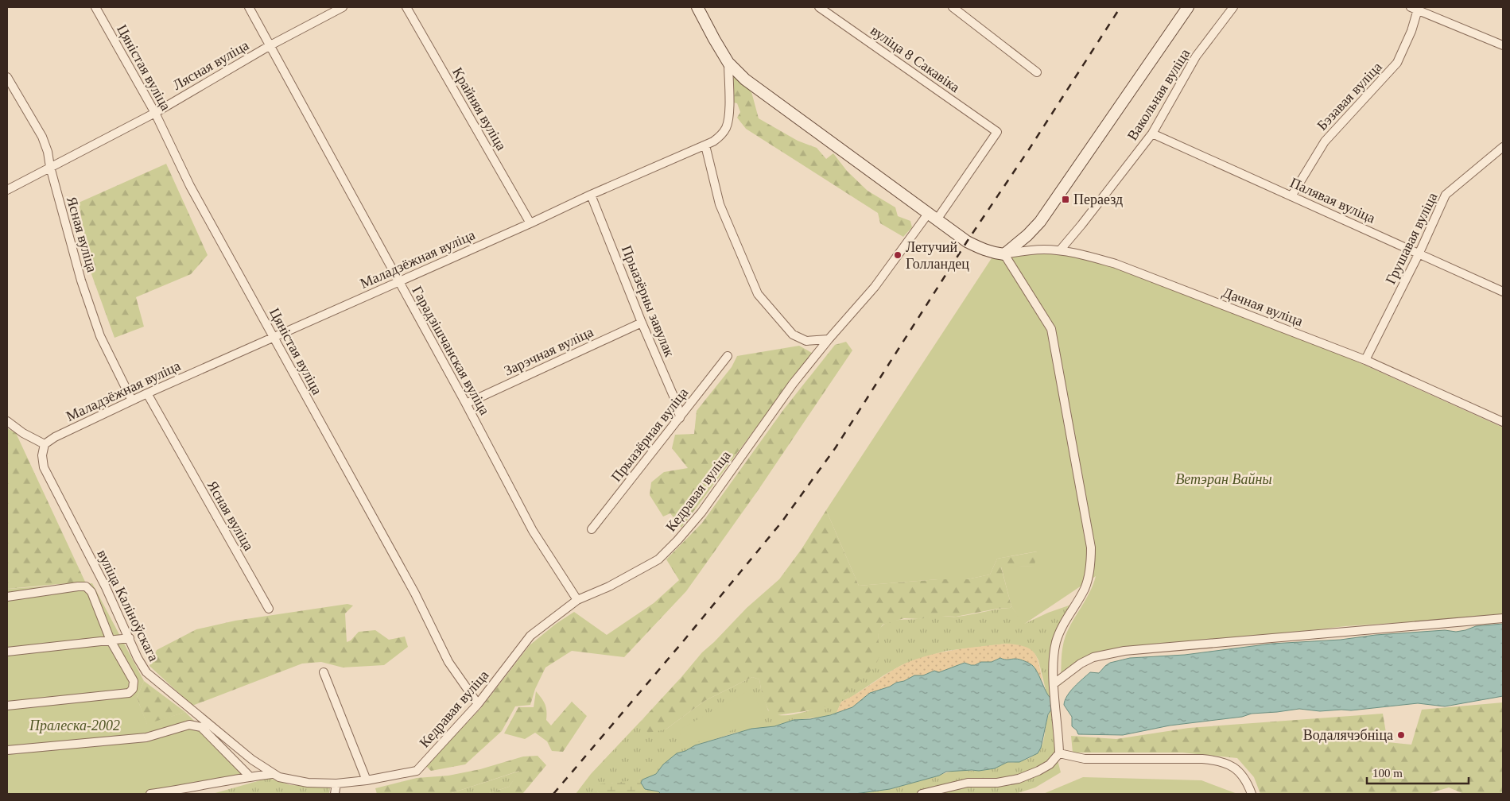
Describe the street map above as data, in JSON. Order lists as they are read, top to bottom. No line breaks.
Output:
{"streets":{"street":["вуліца 8 Сакавіка","Лясная вуліца","Цяністая вуліца","Вакольная вуліца","Бэзавая вуліца","Крайняя вуліца","Палявая вуліца","Ясная вуліца","Грушавая вуліца","Маладзёжная вуліца","Прыазёрны завулак","Дачная вуліца","Гарадзішчанская вуліца","Зарэчная вуліца","Прыазёрная вуліца","Кедравая вуліца","вуліца Каліноўскага"]},"crossings":[["вуліца 8 Сакавіка","Кедравая вуліца"],["Лясная вуліца","Цяністая вуліца"],["Лясная вуліца","Ясная вуліца"],["Лясная вуліца","Гарадзішчанская вуліца"],["Цяністая вуліца","Маладзёжная вуліца"],["Цяністая вуліца","Кедравая вуліца"],["Вакольная вуліца","Палявая вуліца"],["Вакольная вуліца","Дачная вуліца"],["Бэзавая вуліца","Палявая вуліца"],["Крайняя вуліца","Маладзёжная вуліца"],["Палявая вуліца","Грушавая вуліца"],["Ясная вуліца","Маладзёжная вуліца"],["Грушавая вуліца","Дачная вуліца"],["Маладзёжная вуліца","Прыазёрны завулак"],["Маладзёжная вуліца","Гарадзішчанская вуліца"],["Маладзёжная вуліца","вуліца Каліноўскага"],["Прыазёрны завулак","Зарэчная вуліца"],["Прыазёрны завулак","Прыазёрная вуліца"],["Гарадзішчанская вуліца","Зарэчная вуліца"],["Гарадзішчанская вуліца","Кедравая вуліца"],["Кедравая вуліца","вуліца Каліноўскага"]],"parks":["Ветэран Вайны","Пралеска-2002"],"places":{"transit":["Пераезд"],"other":["Летучий Голландец","Водалячэбніца"]},"scale_bar":"100 m"}
